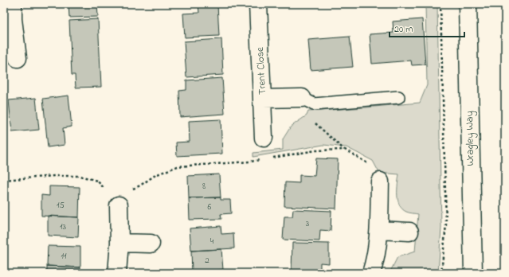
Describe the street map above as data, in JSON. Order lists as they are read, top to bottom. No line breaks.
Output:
{"streets":{"street":["Trent Close","Wragley Way"]},"house_numbers":["8","15","6","3","13","4","11","2"],"scale_bar":"20 m"}
